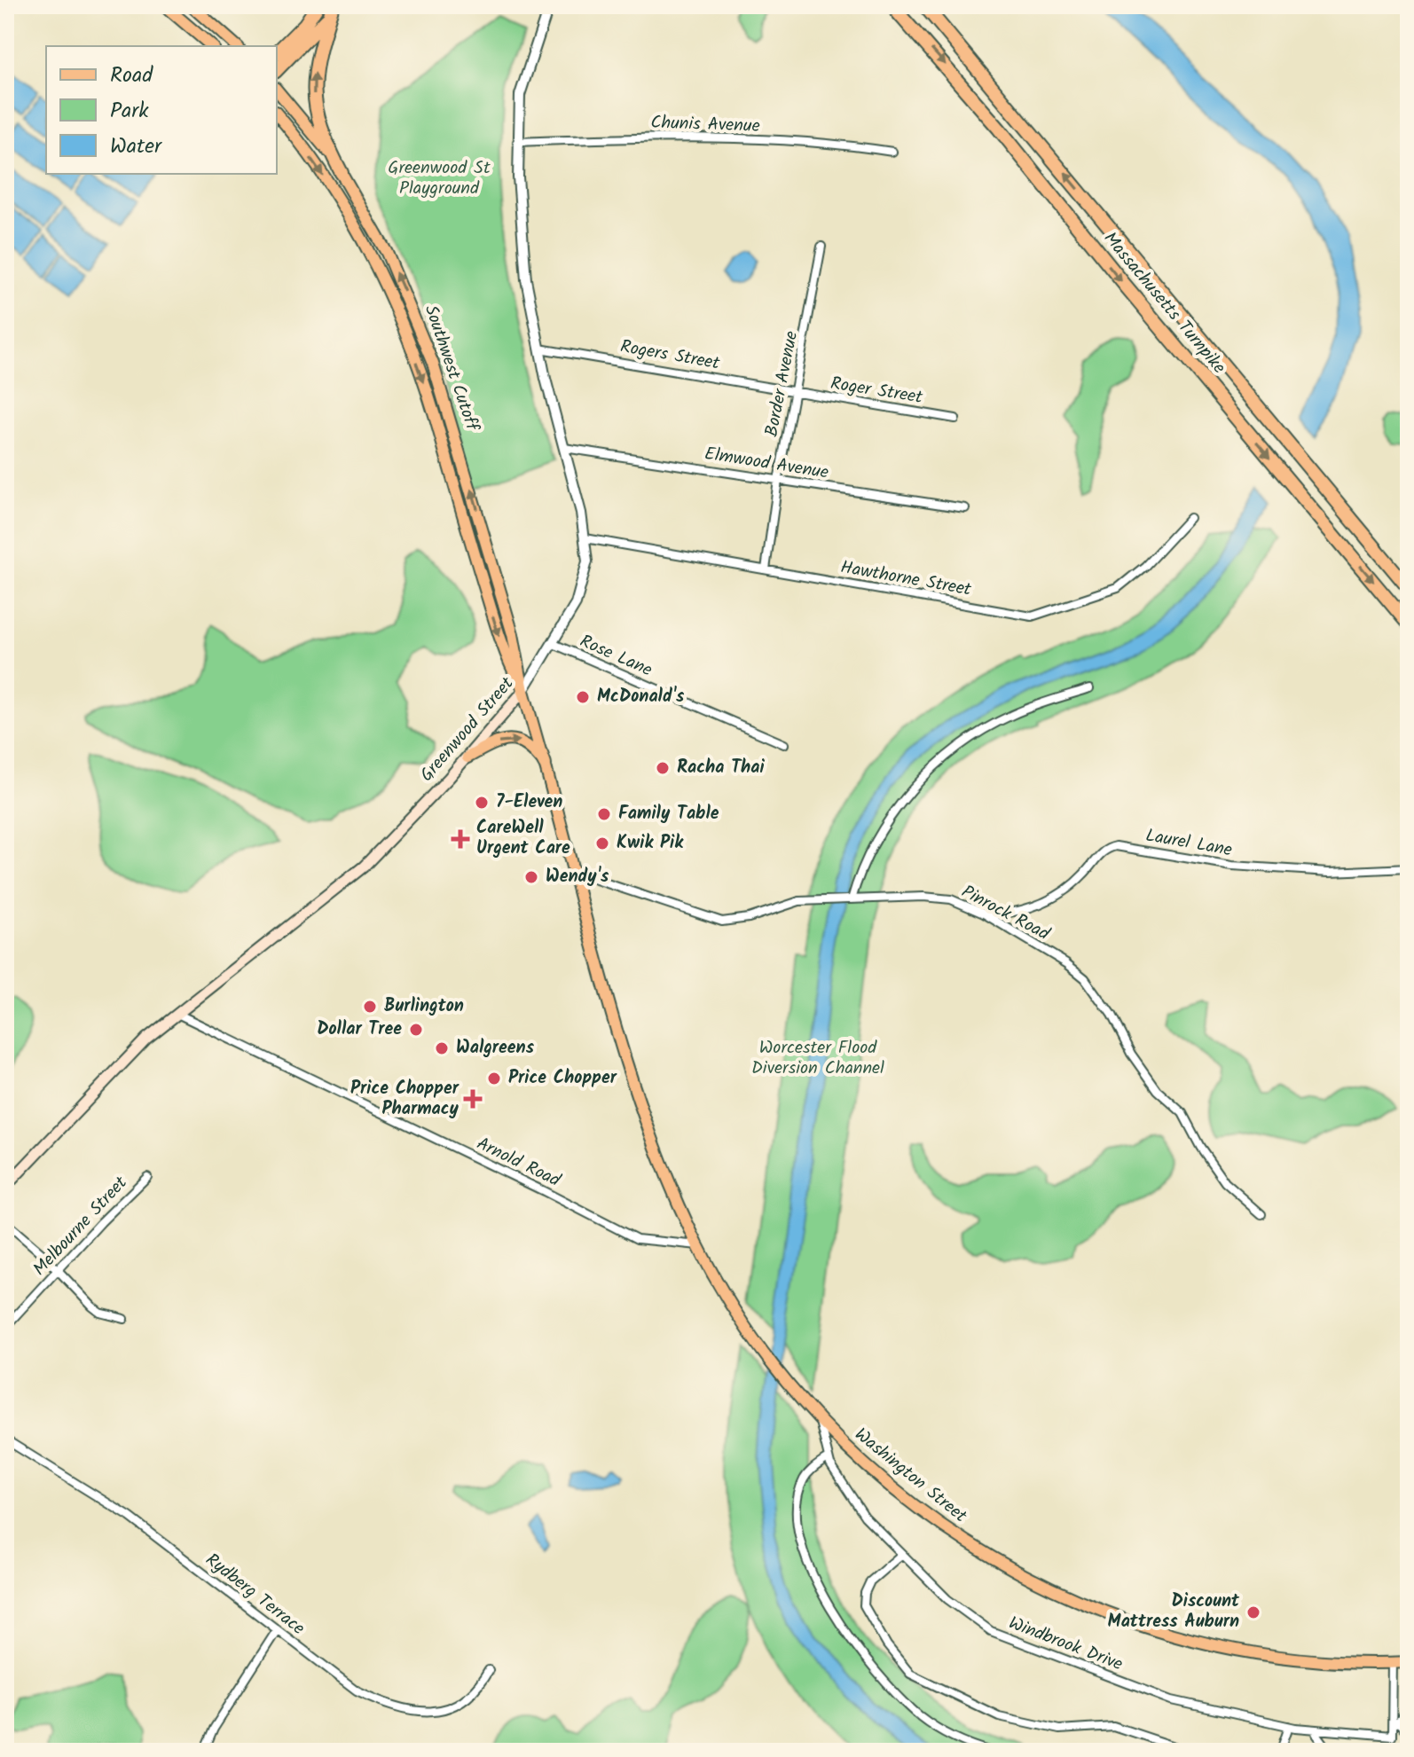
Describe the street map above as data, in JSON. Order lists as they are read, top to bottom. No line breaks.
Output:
{"streets":{"highway":["Massachusetts Turnpike"],"main road":["Southwest Cutoff","Greenwood Street","Washington Street"],"street":["Chunis Avenue","Rogers Street","Border Avenue","Roger Street","Elmwood Avenue","Hawthorne Street","Rose Lane","Laurel Lane","Pinrock Road","Arnold Road","Melbourne Street","Rydberg Terrace","Windbrook Drive"]},"crossings":[["Chunis Avenue","Greenwood Street"],["Rogers Street","Border Avenue"],["Rogers Street","Roger Street"],["Rogers Street","Greenwood Street"],["Southwest Cutoff","Greenwood Street"],["Southwest Cutoff","Pinrock Road"],["Southwest Cutoff","Washington Street"],["Border Avenue","Roger Street"],["Border Avenue","Elmwood Avenue"],["Border Avenue","Hawthorne Street"],["Elmwood Avenue","Greenwood Street"],["Hawthorne Street","Greenwood Street"],["Rose Lane","Greenwood Street"],["Greenwood Street","Arnold Road"],["Laurel Lane","Pinrock Road"],["Arnold Road","Washington Street"],["Washington Street","Windbrook Drive"]],"parks":["Greenwood St Playground","Worcester Flood Diversion Channel"],"places":{"other":["McDonald's","Racha Thai","7-Eleven","Family Table","Kwik Pik","Wendy's","Burlington","Dollar Tree","Walgreens","Price Chopper","Discount Mattress Auburn"],"health":["CareWell Urgent Care","Price Chopper Pharmacy"]},"legend":["Road","Park","Water"]}
